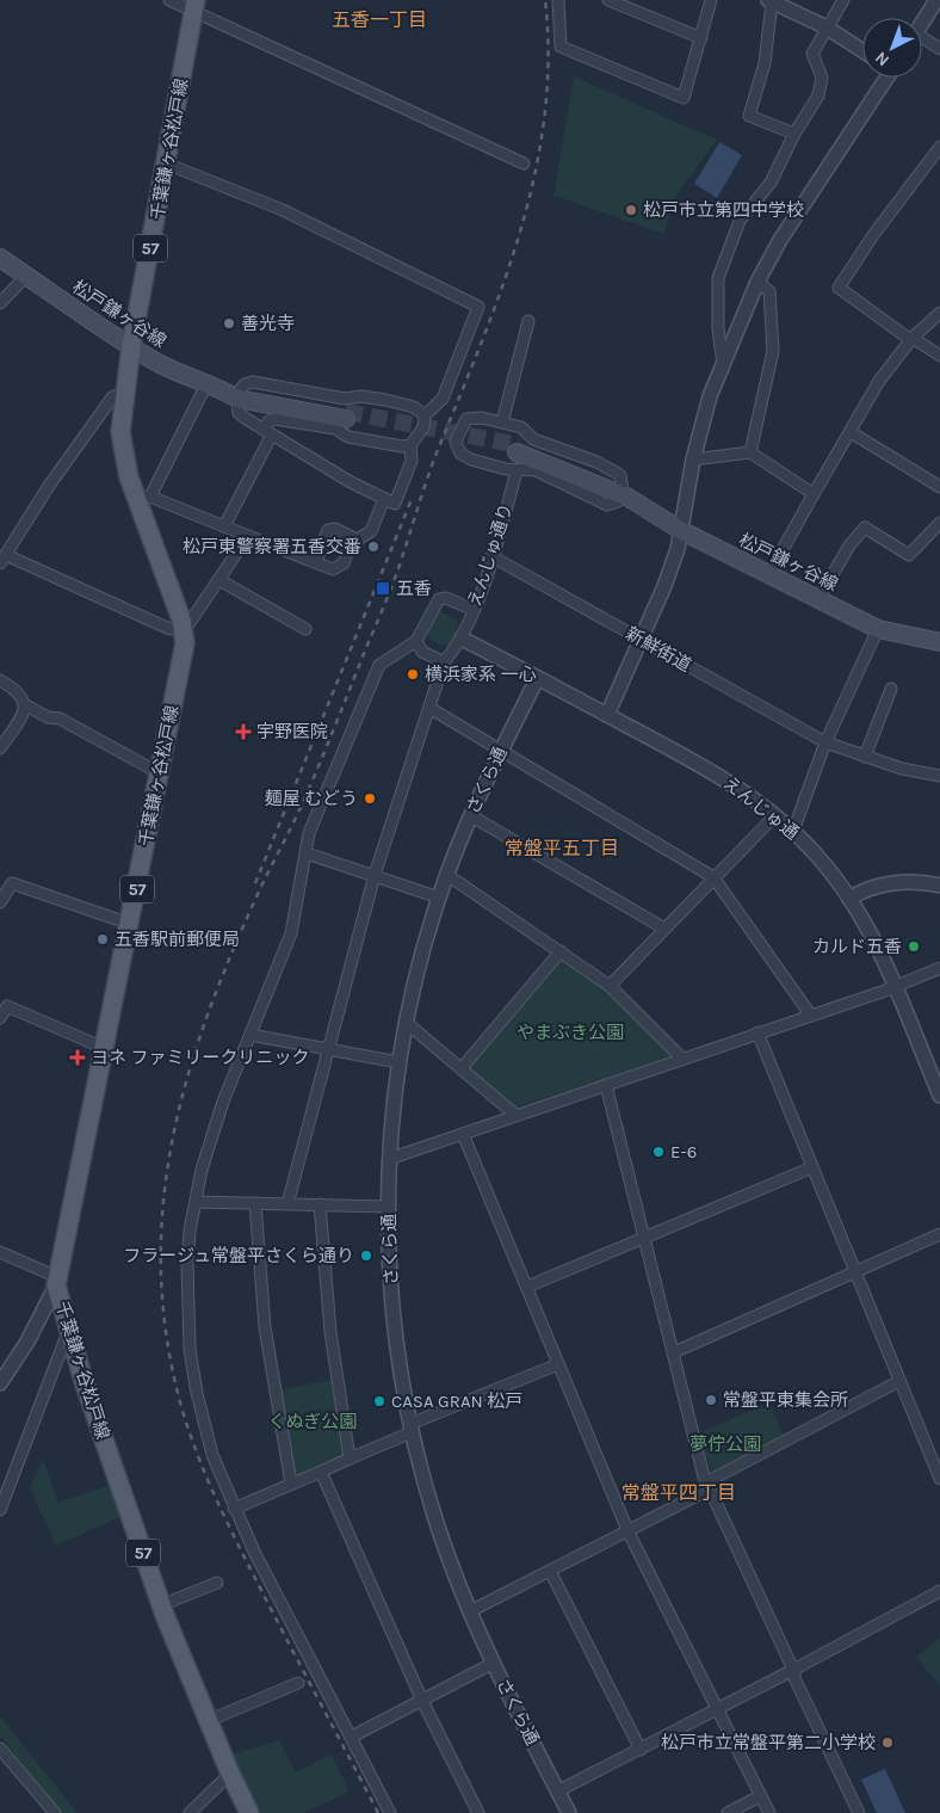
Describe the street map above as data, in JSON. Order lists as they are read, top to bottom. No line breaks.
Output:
{"streets":{"main road":["千葉鎌ヶ谷松戸線","57","松戸鎌ヶ谷線"],"street":["えんじゅ通り","新鮮街道","さくら通","えんじゅ通"]},"crossings":[["千葉鎌ヶ谷松戸線","松戸鎌ヶ谷線"],["えんじゅ通り","新鮮街道"],["えんじゅ通り","えんじゅ通"],["さくら通","えんじゅ通"]],"districts":["五香一丁目","常盤平五丁目","常盤平四丁目"],"parks":["やまぶき公園","くぬぎ公園","夢佇公園"],"places":{"other":["松戸市立第四中学校","善光寺","松戸東警察署五香交番","横浜家系 一心","麺屋 むどう","五香駅前郵便局","カルド五香","E-6","フラージュ常盤平さくら通り","常盤平東集会所","CASA GRAN 松戸","松戸市立常盤平第二小学校"],"transit":["五香"],"health":["宇野医院","ヨネ ファミリークリニック"]},"north":"bottom left"}
